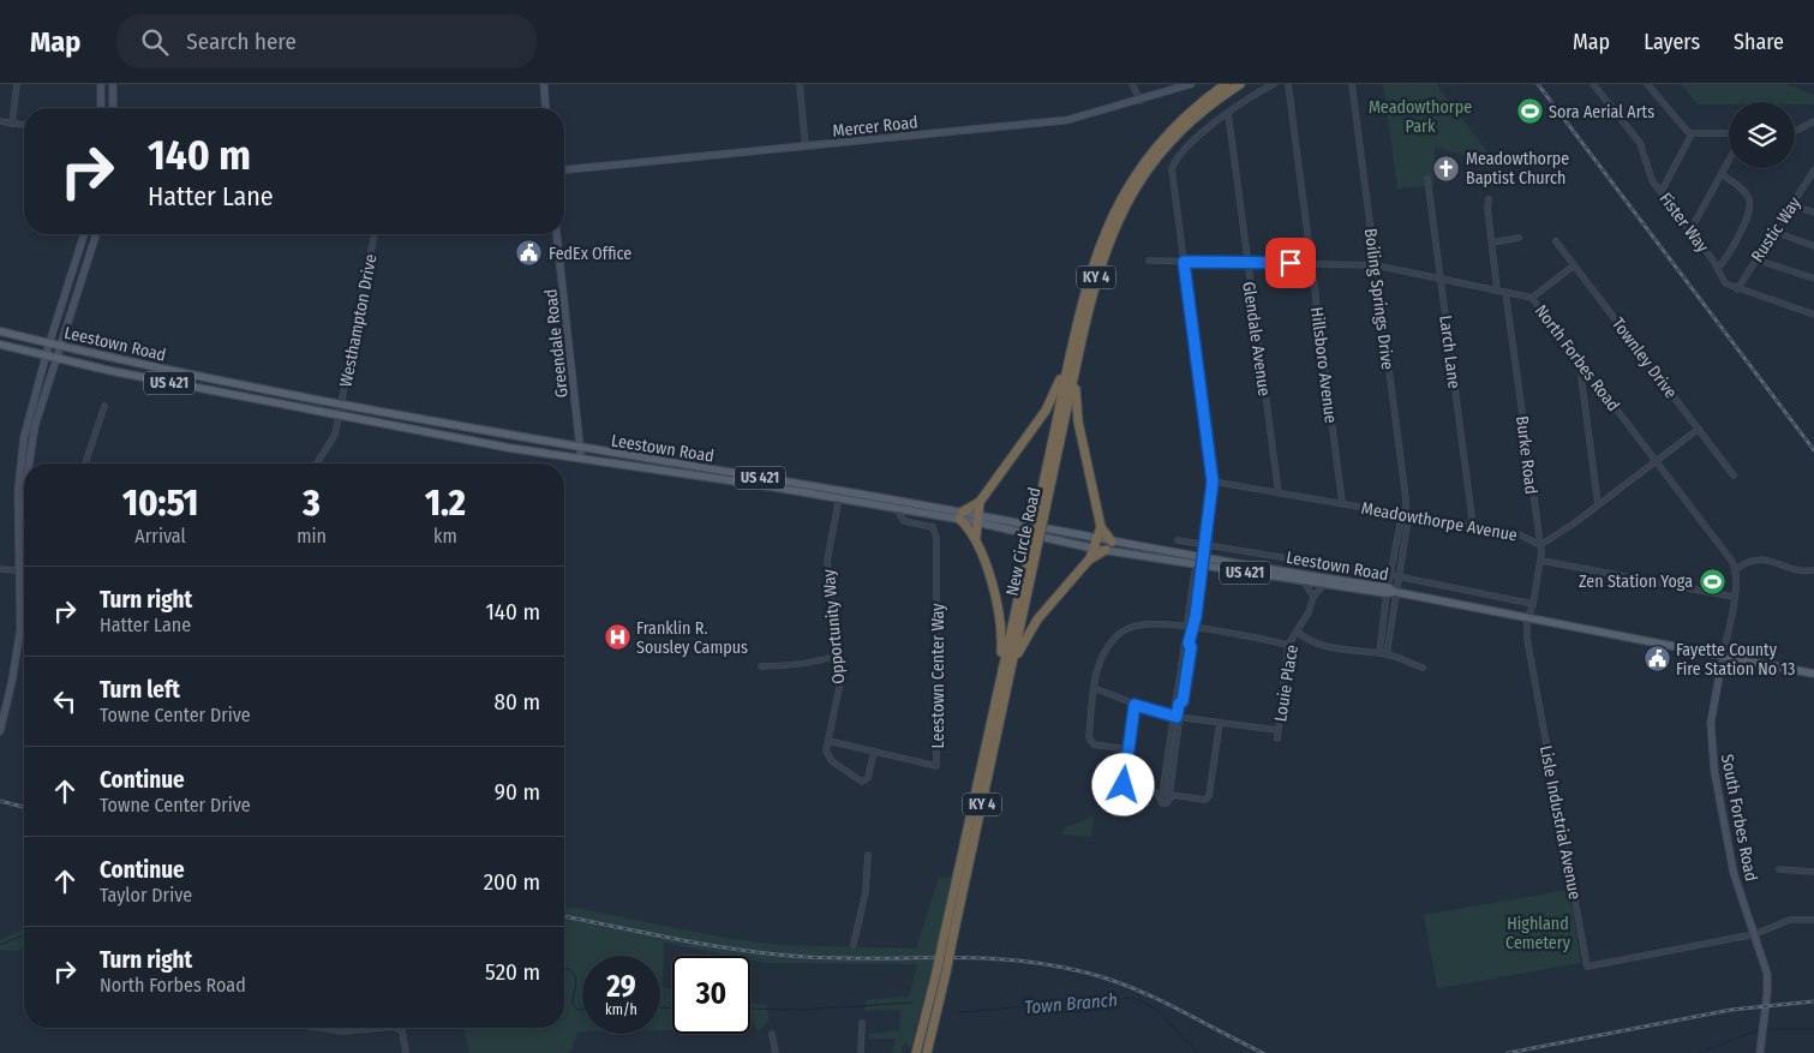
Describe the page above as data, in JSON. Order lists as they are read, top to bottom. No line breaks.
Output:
{"streets":{"highway":["KY 4","New Circle Road"],"main road":["Leestown Road","US 421"],"street":["Mercer Road","Fister Way","Rustic Way","Boiling Springs Drive","Westhampton Drive","Glendale Avenue","Greendale Road","Larch Lane","North Forbes Road","Townley Drive","Hillsboro Avenue","Burke Road","Meadowthorpe Avenue","Opportunity Way","Leestown Center Way","Louie Place","South Forbes Road","Lisle Industrial Avenue"]},"crossings":[["Fister Way","Rustic Way"],["Boiling Springs Drive","Leestown Road"],["Boiling Springs Drive","North Forbes Road"],["Boiling Springs Drive","Meadowthorpe Avenue"],["Westhampton Drive","Leestown Road"],["Glendale Avenue","North Forbes Road"],["Glendale Avenue","Meadowthorpe Avenue"],["Leestown Road","Greendale Road"],["Leestown Road","US 421"],["Leestown Road","Burke Road"],["Leestown Road","Opportunity Way"],["Leestown Road","Leestown Center Way"],["Leestown Road","Louie Place"],["Leestown Road","South Forbes Road"],["Leestown Road","Lisle Industrial Avenue"],["Larch Lane","North Forbes Road"],["Larch Lane","Meadowthorpe Avenue"],["North Forbes Road","Hillsboro Avenue"],["North Forbes Road","Burke Road"],["North Forbes Road","Meadowthorpe Avenue"],["Townley Drive","Meadowthorpe Avenue"],["Hillsboro Avenue","Meadowthorpe Avenue"],["US 421","South Forbes Road"],["Burke Road","Meadowthorpe Avenue"],["Burke Road","Lisle Industrial Avenue"],["Opportunity Way","Leestown Center Way"],["South Forbes Road","Lisle Industrial Avenue"]],"water":["Town Branch"],"parks":["Meadowthorpe Park","Highland Cemetery"],"places":{"sports":["Sora Aerial Arts","Zen Station Yoga"],"church":["Meadowthorpe Baptist Church"],"public building":["FedEx Office","Fayette County Fire Station No 13"],"hospital":["Franklin R. Sousley Campus"]},"page":{"header":"Map","search":"Search here","nav":["Map","Layers","Share"],"turn":["140 m","Hatter Lane"],"eta":["10:51","Arrival","3","min","1.2","km"],"list":[{"name":"Turn right","note":"Hatter Lane","value":"140 m"},{"name":"Turn left","note":"Towne Center Drive","value":"80 m"},{"name":"Continue","note":"Towne Center Drive","value":"90 m"},{"name":"Continue","note":"Taylor Drive","value":"200 m"},{"name":"Turn right","note":"North Forbes Road","value":"520 m"}],"speed":"29 km/h","limit":"30"}}
